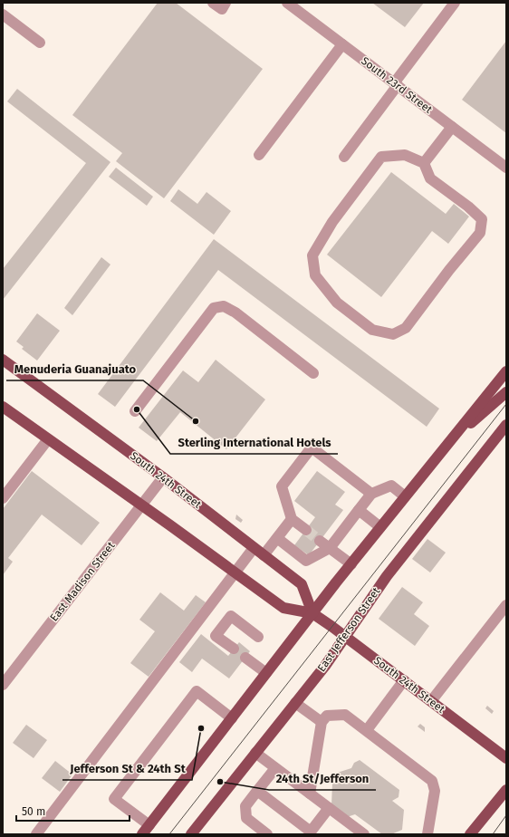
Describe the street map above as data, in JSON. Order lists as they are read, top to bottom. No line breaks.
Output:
{"streets":{"main road":["South 24th Street","East Jefferson Street"],"street":["South 23rd Street","East Madison Street"]},"crossings":[["South 24th Street","East Madison Street"],["South 24th Street","East Jefferson Street"]],"places":["Sterling International Hotels","Menuderia Guanajuato","Jefferson St & 24th St","24th St/Jefferson"],"scale_bar":"50 m"}
